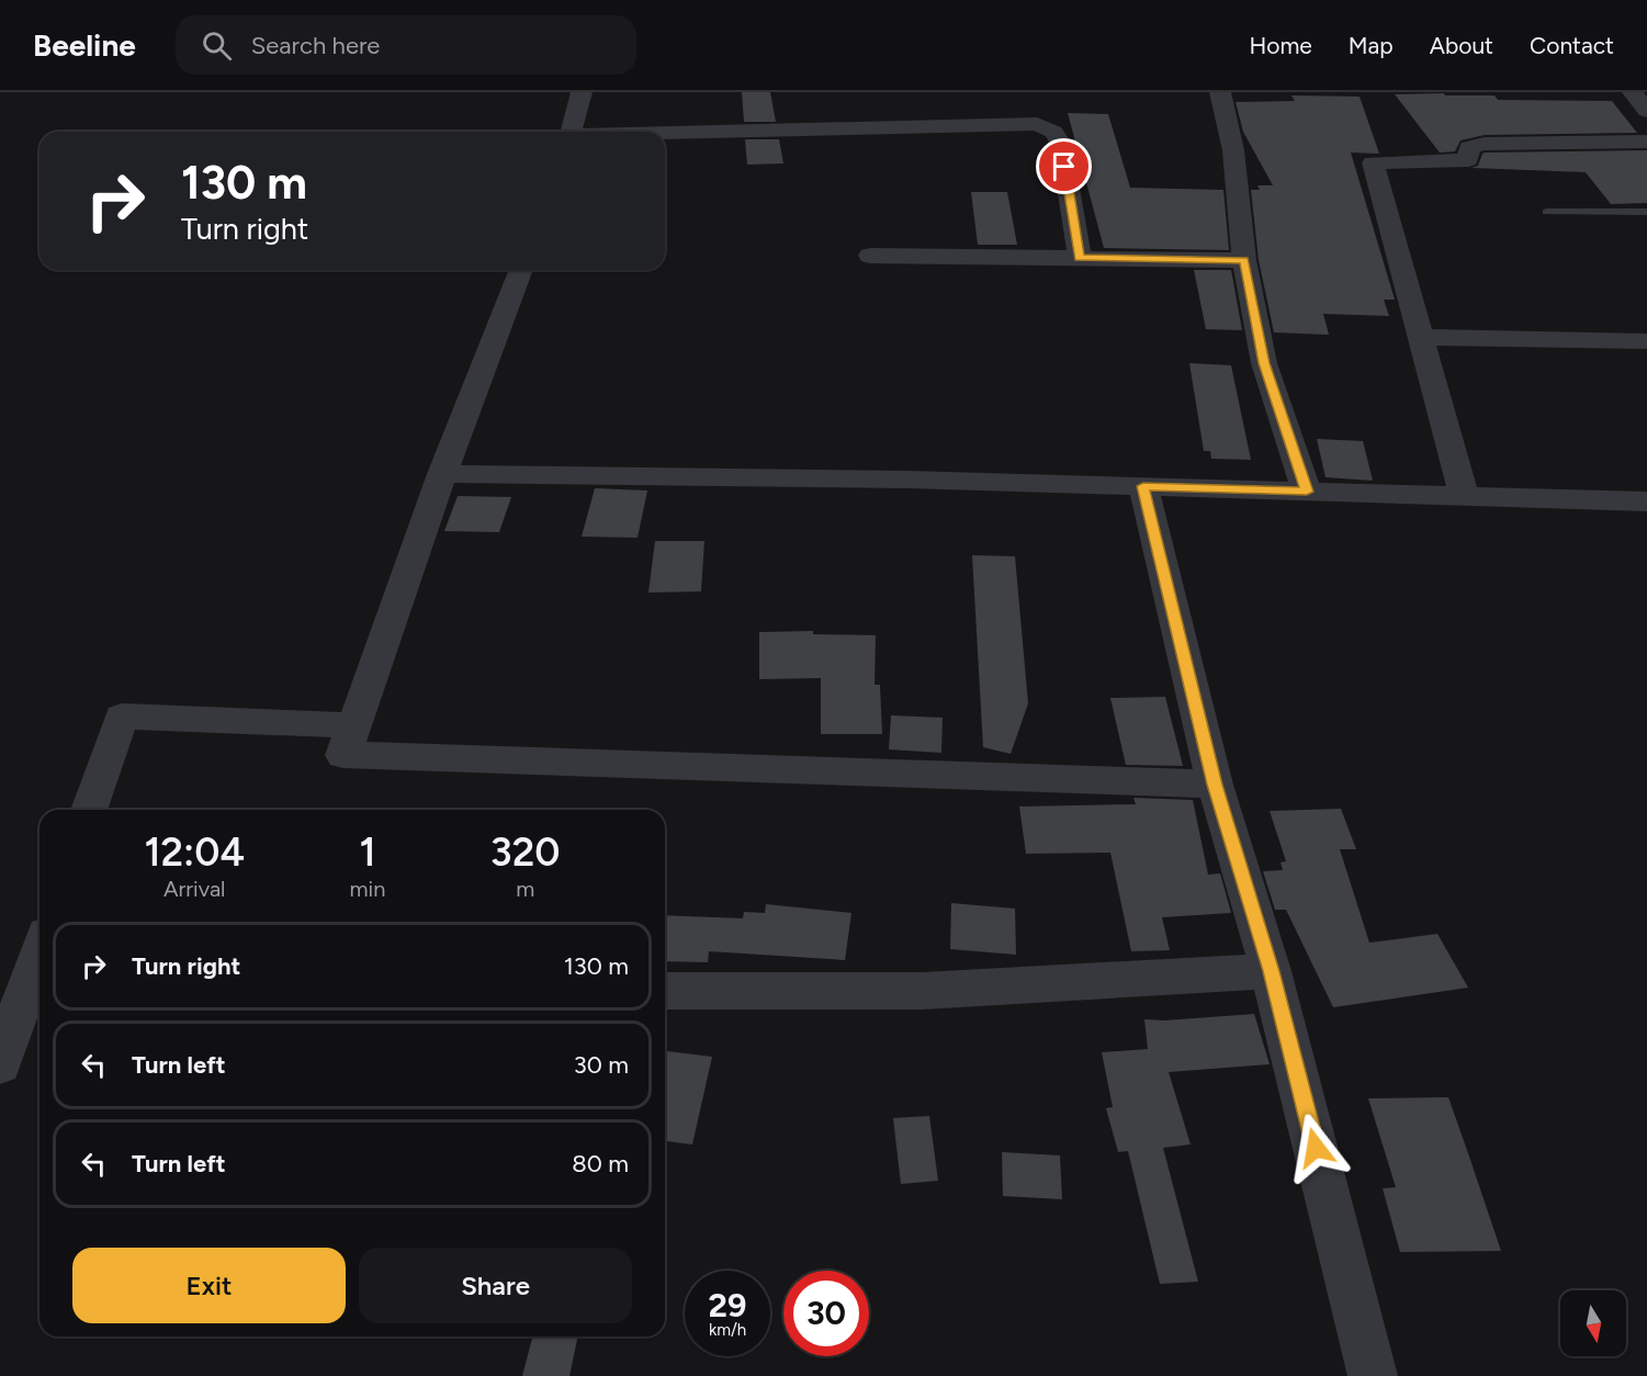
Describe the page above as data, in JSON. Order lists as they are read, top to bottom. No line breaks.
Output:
{"north":"bottom","page":{"header":"Beeline","search":"Search here","nav":["Home","Map","About","Contact"],"turn":["130 m","Turn right"],"eta":["12:04","Arrival","1","min","320","m"],"list":[{"name":"Turn right","value":"130 m"},{"name":"Turn left","value":"30 m"},{"name":"Turn left","value":"80 m"}],"buttons":["Exit","Share"],"speed":"29 km/h","limit":"30"}}
